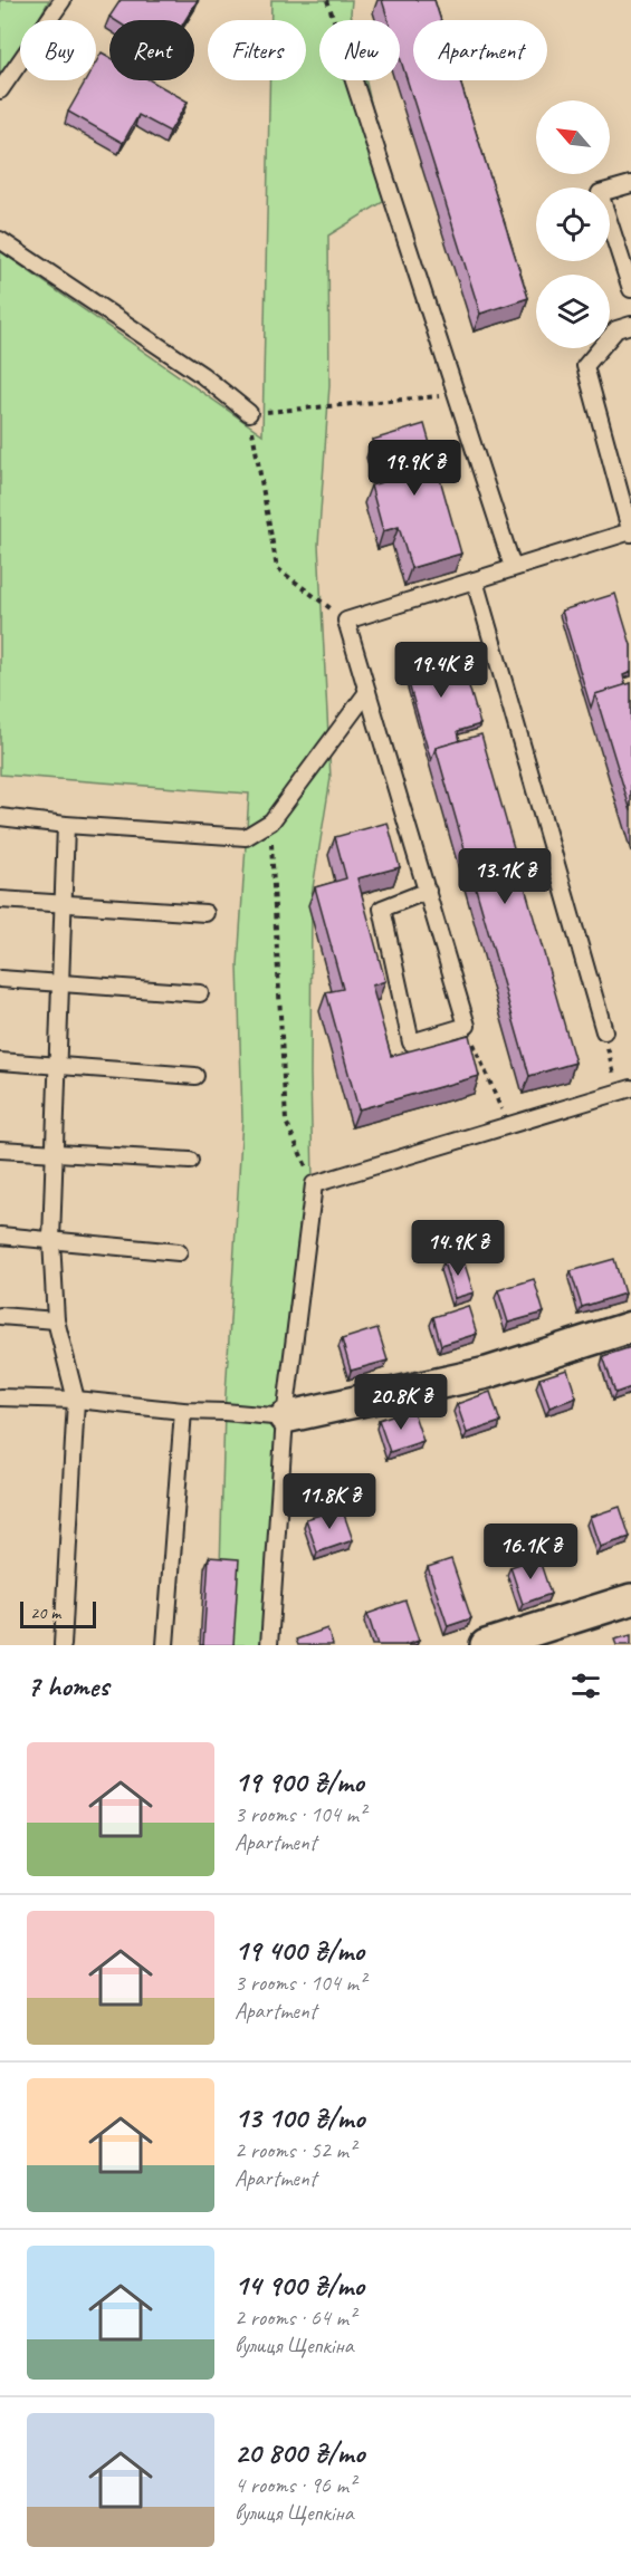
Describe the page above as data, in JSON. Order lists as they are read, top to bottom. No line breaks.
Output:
{"scale_bar":"20 m","north":"top left","page":{"chip":["Buy","Rent","Filters","New","Apartment"],"price":["19.9K ₴","19.4K ₴","13.1K ₴","14.9K ₴","20.8K ₴","11.8K ₴","16.1K ₴"],"scale":"20 m","heading":"7 homes","list":[{"name":"19 900 ₴/mo","note":"3 rooms · 104 m² · Apartment"},{"name":"19 400 ₴/mo","note":"3 rooms · 104 m² · Apartment"},{"name":"13 100 ₴/mo","note":"2 rooms · 52 m² · Apartment"},{"name":"14 900 ₴/mo","note":"2 rooms · 64 m² · вулиця Щепкіна"},{"name":"20 800 ₴/mo","note":"4 rooms · 96 m² · вулиця Щепкіна"}]}}
